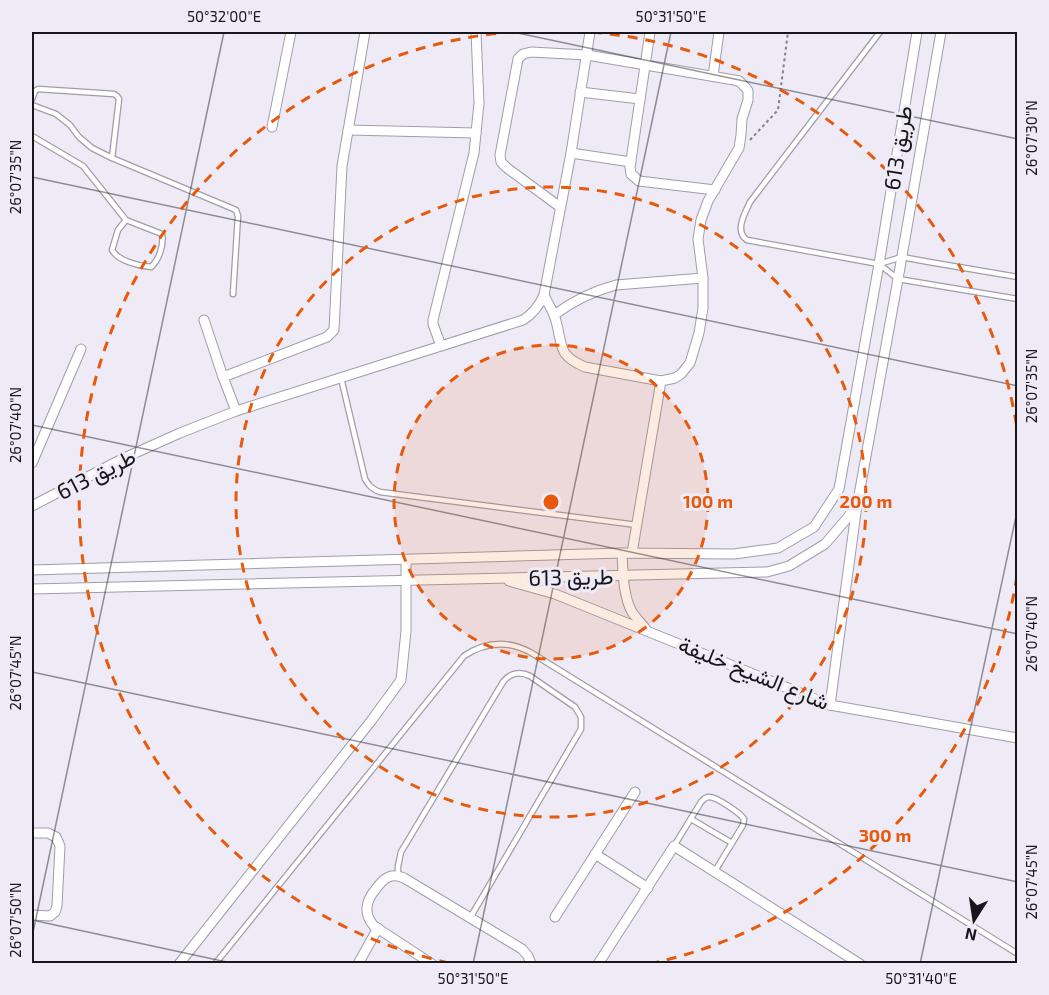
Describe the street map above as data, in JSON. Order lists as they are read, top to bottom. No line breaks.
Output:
{"streets":{"street":["طريق 613","شارع الشيخ خليفة"]},"crossings":[["طريق 613","شارع الشيخ خليفة"]],"north":"bottom","coordinates":["50°32'00\"E","50°31'50\"E","26°07'30\"N","26°07'35\"N","26°07'40\"N","26°07'45\"N","26°07'50\"N","50°31'40\"E"],"rings":["100 m","200 m","300 m"]}
